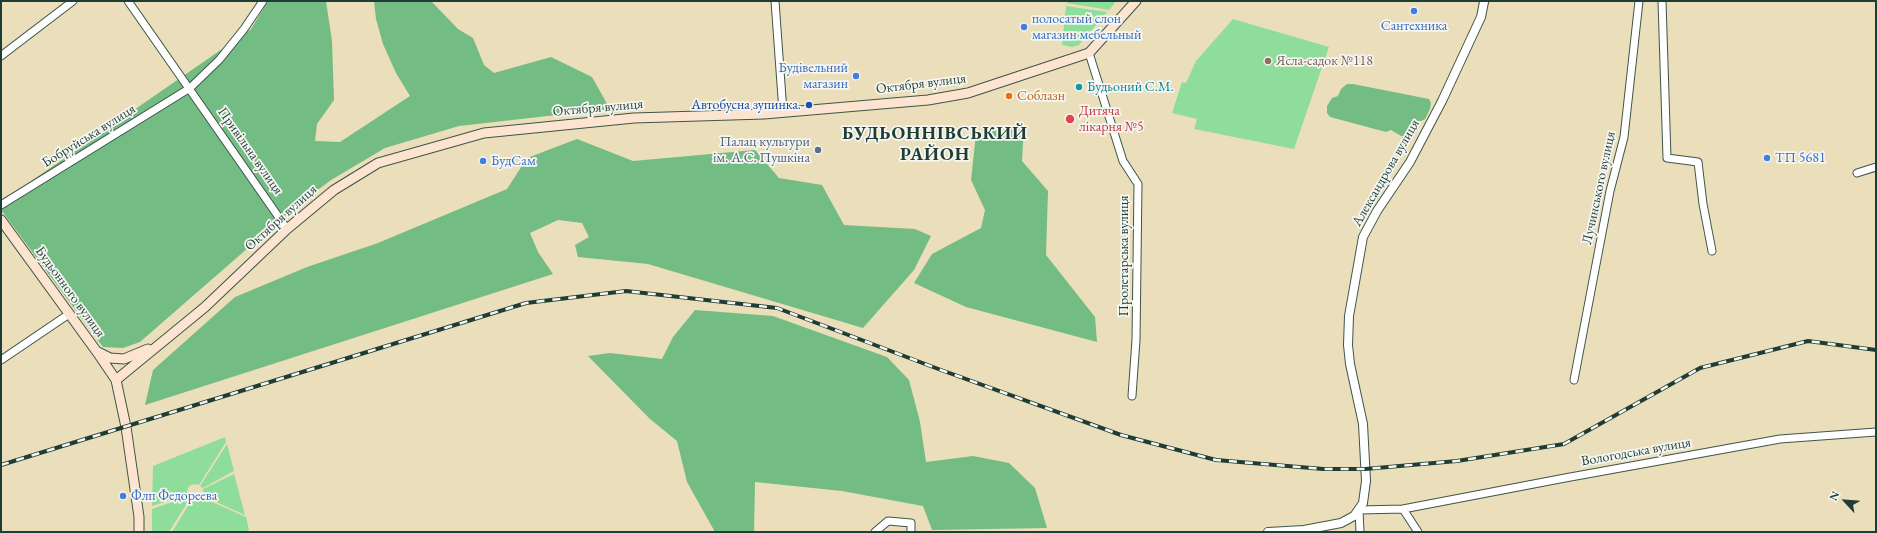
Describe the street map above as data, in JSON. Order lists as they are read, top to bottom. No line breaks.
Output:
{"streets":{"main road":["Октября вулиця","Будьонного вулиця"],"street":["Бобруйська вулиця","Привільна вулиця","Александрова вулиця","Лучинського вулиця","Пролетарська вулиця","Вологодська вулиця"]},"crossings":[["Октября вулиця","Привільна вулиця"],["Октября вулиця","Пролетарська вулиця"],["Октября вулиця","Будьонного вулиця"],["Бобруйська вулиця","Привільна вулиця"],["Александрова вулиця","Вологодська вулиця"]],"districts":["БУДЬОННІВСЬКИЙ РАЙОН"],"places":["Сантехника","полосатый слон магазин мебельный","Ясла-садок №118","Будівельний магазин","Будьоний С.М.","Соблазн","Автобусна зупинка.","Дитяча лікарня №5","Палац культури ім. А.С. Пушкіна","ТП 5681","БудСам","Флп Федореева"],"north":"top left"}
